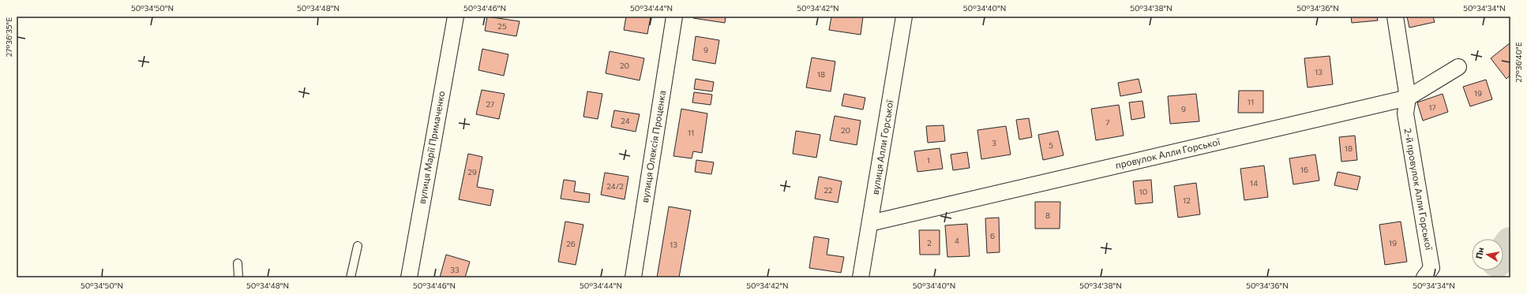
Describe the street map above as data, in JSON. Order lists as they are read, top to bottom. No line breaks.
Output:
{"streets":{"street":["вулиця Олексія Проценка","вулиця Марії Примаченко","вулиця Алли Горської","провулок Алли Горської","2-й провулок Алли Горської"]},"crossings":[["вулиця Алли Горської","провулок Алли Горської"],["провулок Алли Горської","2-й провулок Алли Горської"]],"house_numbers":["25","9","20","13","18","19","11","27","17","9","24","7","20","11","3","5","18","1","16","29","14","24/2","22","10","12","8","6","4","2","19","26","13","33"],"north":"left","coordinates":["50°34'50\"N","50°34'48\"N","50°34'46\"N","50°34'44\"N","50°34'42\"N","50°34'40\"N","50°34'38\"N","50°34'36\"N","50°34'34\"N","27°36'35\"E","27°36'40\"E"]}
